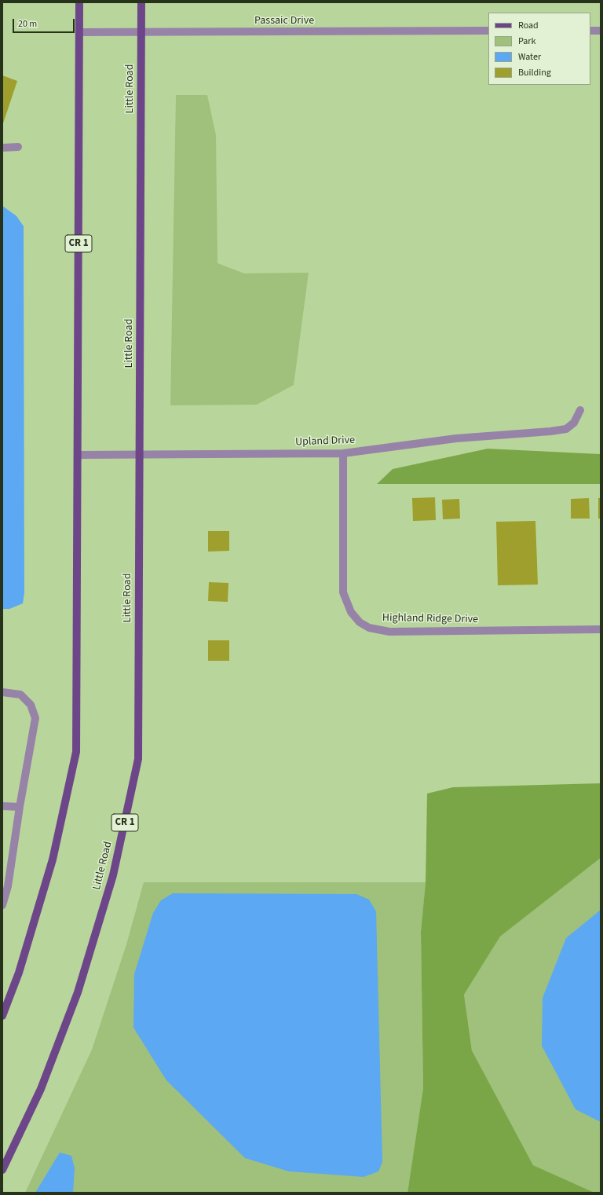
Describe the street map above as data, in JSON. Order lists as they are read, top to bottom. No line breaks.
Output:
{"streets":{"main road":["Little Road","CR 1"],"street":["Passaic Drive","Upland Drive","Highland Ridge Drive"]},"crossings":[["Passaic Drive","Little Road"],["Passaic Drive","CR 1"],["Little Road","Upland Drive"],["CR 1","Upland Drive"],["Upland Drive","Highland Ridge Drive"]],"legend":["Road","Park","Water","Building"],"scale_bar":"20 m"}
